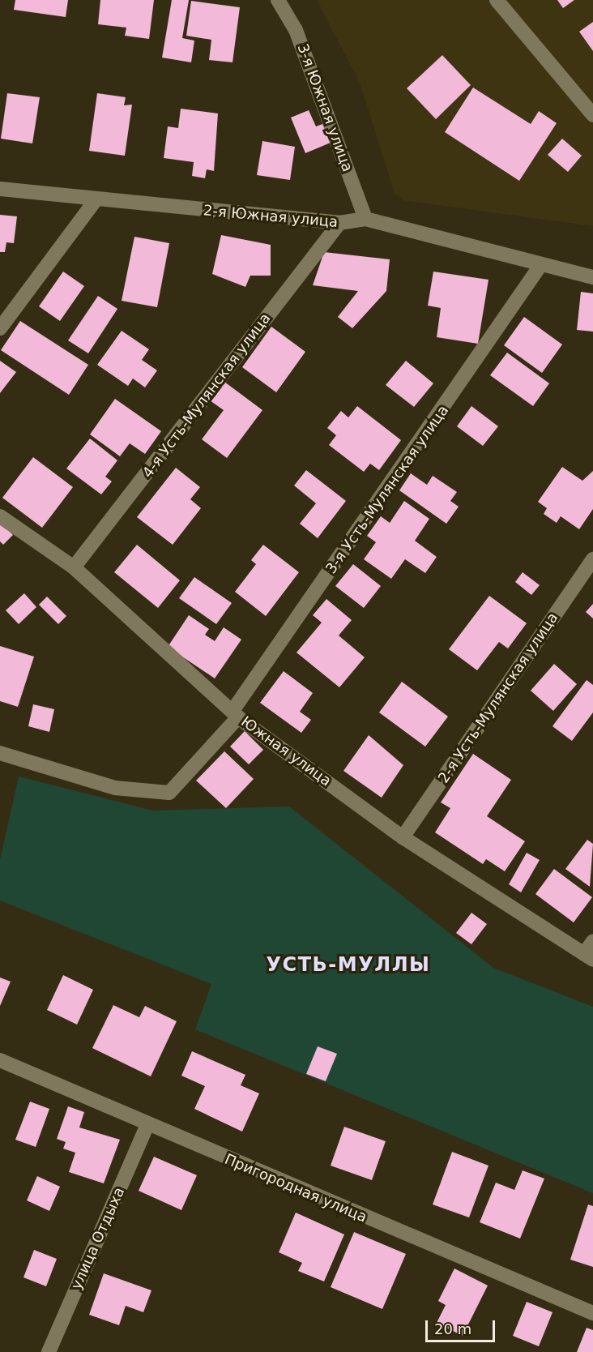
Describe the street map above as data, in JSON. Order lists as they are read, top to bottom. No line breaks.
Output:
{"streets":{"street":["3-я Южная улица","2-я Южная улица","4-я Усть-Мулянская улица","3-я Усть-Мулянская улица","2-я Усть-Мулянская улица","Южная улица","Пригородная улица","улица Отдыха"]},"crossings":[["3-я Южная улица","2-я Южная улица"],["2-я Южная улица","4-я Усть-Мулянская улица"],["2-я Южная улица","3-я Усть-Мулянская улица"],["4-я Усть-Мулянская улица","Южная улица"],["3-я Усть-Мулянская улица","Южная улица"],["2-я Усть-Мулянская улица","Южная улица"],["Пригородная улица","улица Отдыха"]],"districts":["УСТЬ-МУЛЛЫ"],"scale_bar":"20 m"}
